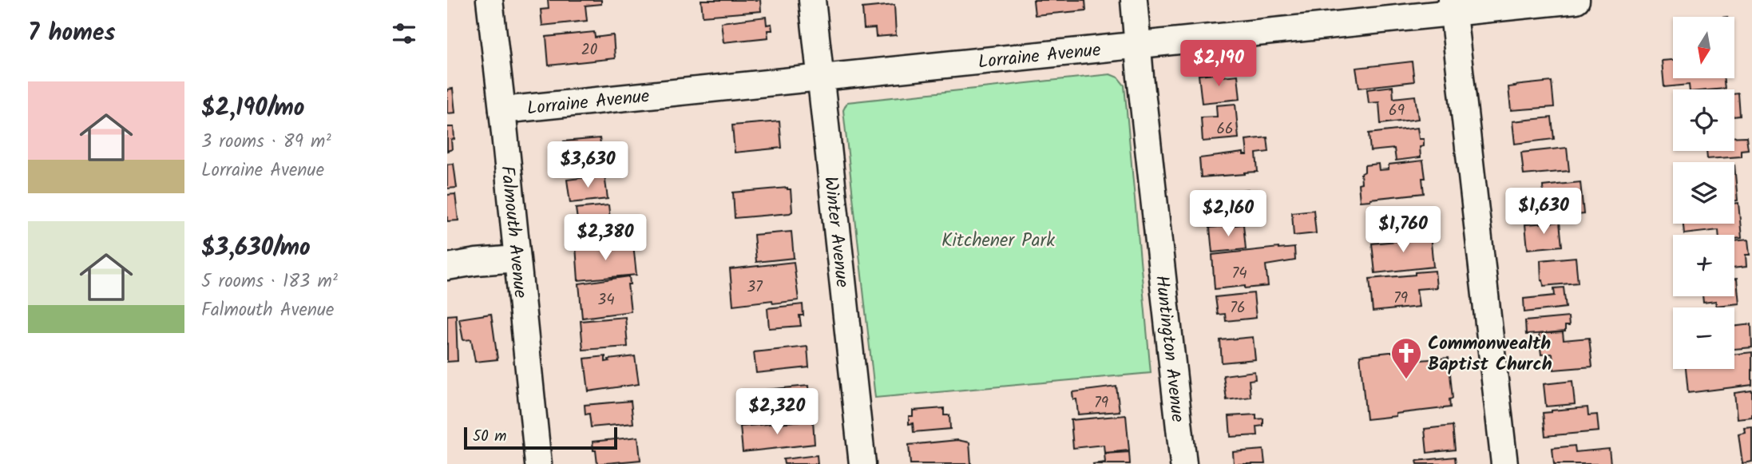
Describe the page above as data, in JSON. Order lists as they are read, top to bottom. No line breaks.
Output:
{"streets":{"street":["Lorraine Avenue","Falmouth Avenue","Winter Avenue","Huntington Avenue"]},"crossings":[["Lorraine Avenue","Falmouth Avenue"],["Lorraine Avenue","Winter Avenue"],["Lorraine Avenue","Huntington Avenue"]],"parks":["Kitchener Park"],"places":{"church":["Commonwealth Baptist Church"]},"house_numbers":["20","69","66","74","37","79","34","76","79"],"scale_bar":"50 m","north":"bottom","page":{"heading":"7 homes","map_buttons":["+","−"],"price":["$2,190","$3,630","$1,630","$2,160","$1,760","$2,380","$2,320"],"list":[{"name":"$2,190/mo","note":"3 rooms · 89 m² · Lorraine Avenue"},{"name":"$3,630/mo","note":"5 rooms · 183 m² · Falmouth Avenue"}],"scale":"50 m"}}
